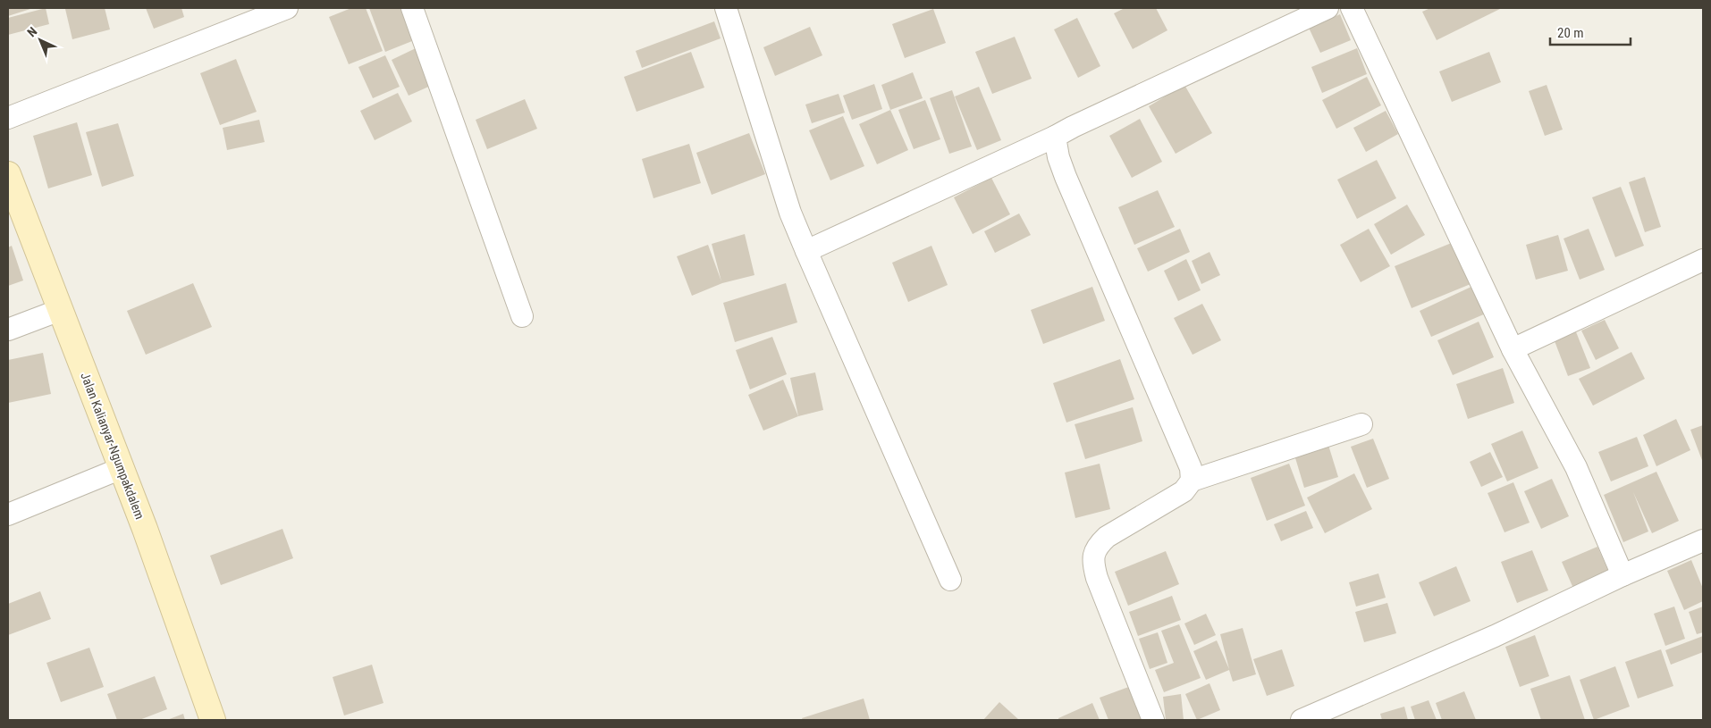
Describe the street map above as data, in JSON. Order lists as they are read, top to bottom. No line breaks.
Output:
{"streets":{"street":["Jalan Kalianyar-Ngumpakdalem"]},"scale_bar":"20 m","north":"top left"}
